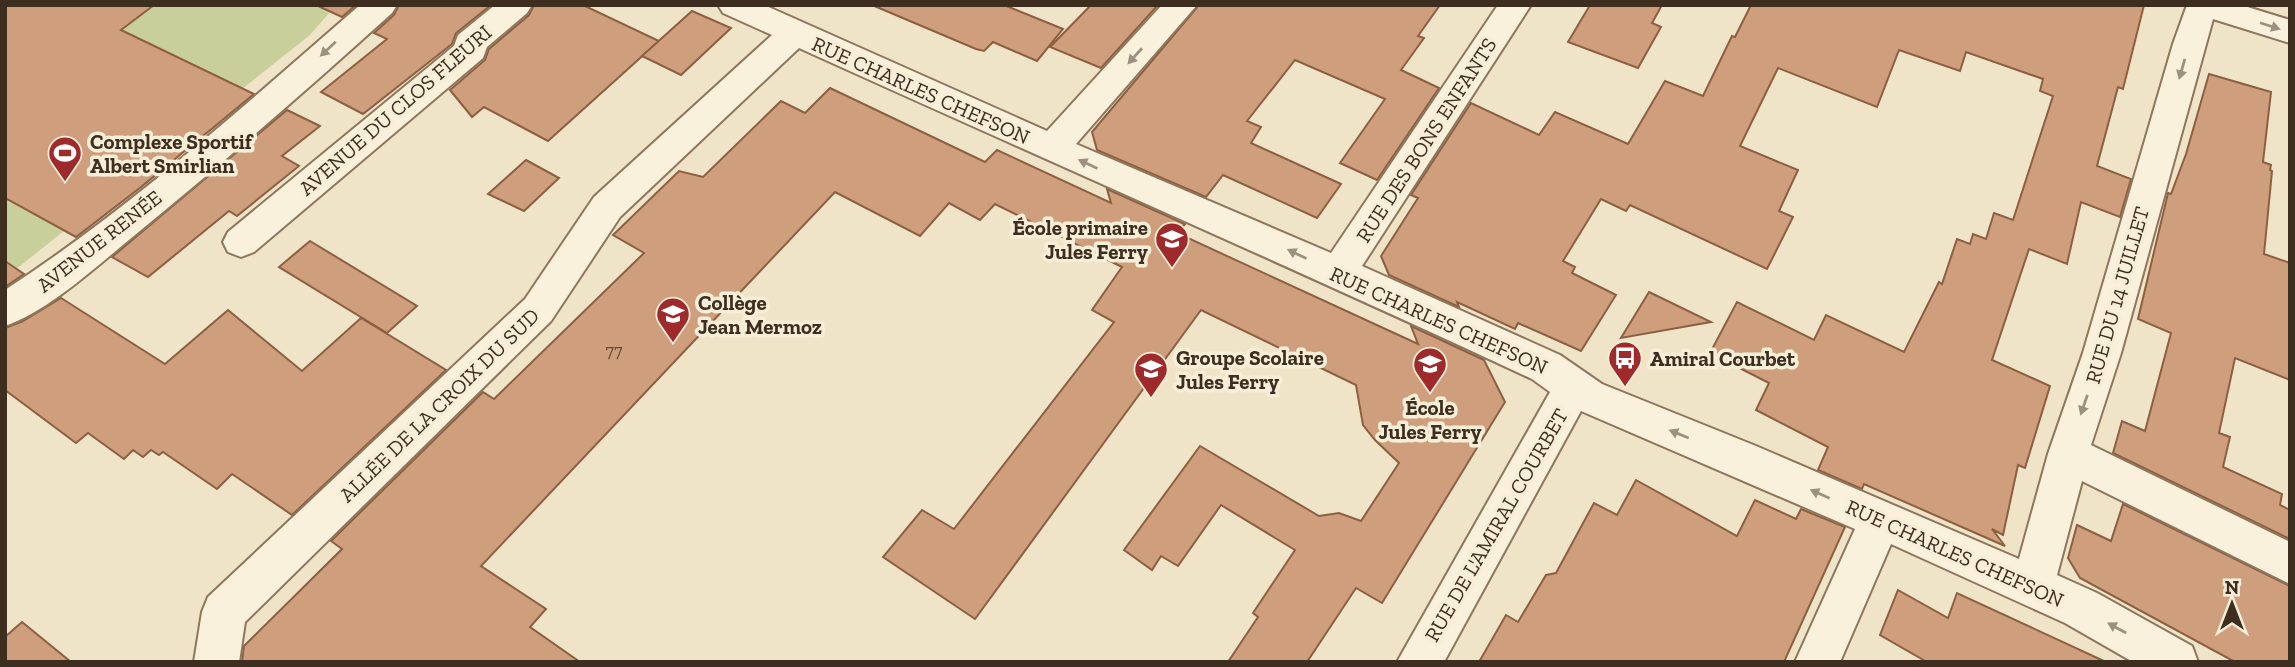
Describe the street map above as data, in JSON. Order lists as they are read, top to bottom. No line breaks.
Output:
{"streets":{"street":["RUE CHARLES CHEFSON","AVENUE DU CLOS FLEURI","RUE DES BONS ENFANTS","AVENUE RENÉE","RUE DU 14 JUILLET","ALLÉE DE LA CROIX DU SUD","RUE DE L'AMIRAL COURBET"]},"crossings":[["RUE CHARLES CHEFSON","RUE DES BONS ENFANTS"],["RUE CHARLES CHEFSON","RUE DU 14 JUILLET"],["RUE CHARLES CHEFSON","ALLÉE DE LA CROIX DU SUD"],["RUE CHARLES CHEFSON","RUE DE L'AMIRAL COURBET"]],"one_way":["RUE CHARLES CHEFSON","AVENUE RENÉE","RUE DU 14 JUILLET"],"places":{"sports":["Complexe Sportif Albert Smirlian"],"school or university":["École primaire Jules Ferry","Collège Jean Mermoz","École Jules Ferry","Groupe Scolaire Jules Ferry"],"bus stop":["Amiral Courbet"]},"house_numbers":["77"],"north":"top"}
